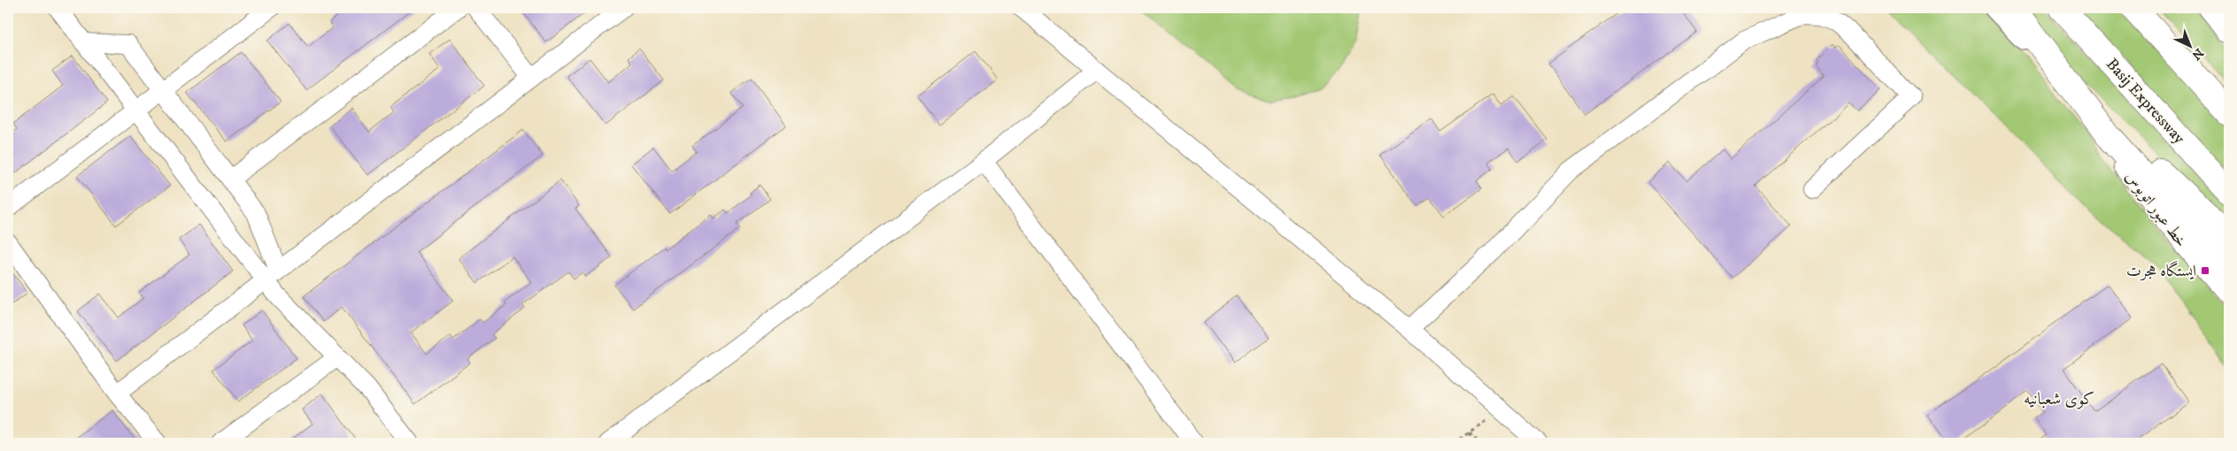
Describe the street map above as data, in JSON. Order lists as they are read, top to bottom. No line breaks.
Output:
{"streets":{"highway":["Basij Expressway"],"lane":["خط عبور اتوبوس"]},"districts":["کوی شعبانیه"],"places":{"transit":["ایستگاه هجرت"]},"north":"bottom right"}
